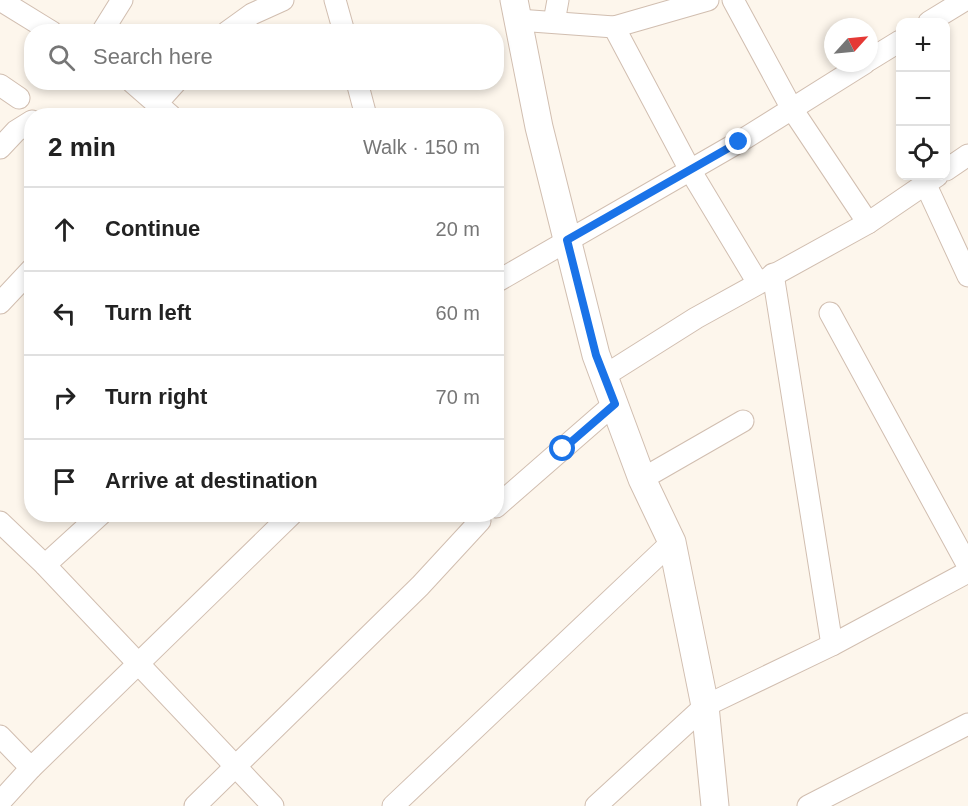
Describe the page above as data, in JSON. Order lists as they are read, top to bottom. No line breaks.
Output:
{"north":"top right","page":{"map_buttons":["+","−"],"search":"Search here","heading":["2 min","Walk · 150 m"],"list":[["Continue","20 m"],["Turn left","60 m"],["Turn right","70 m"],"Arrive at destination"]}}
